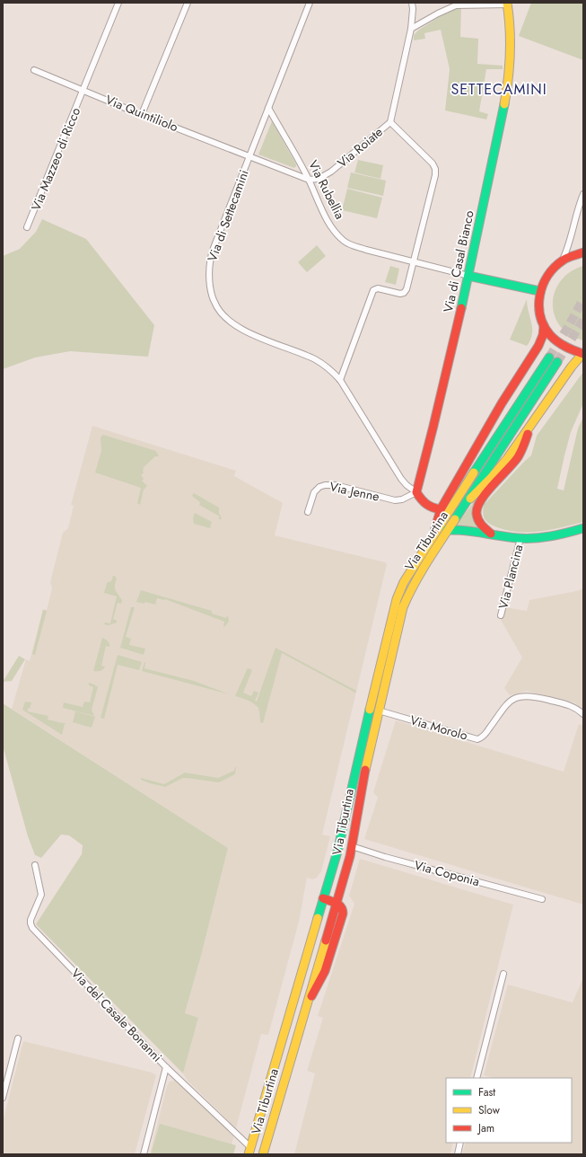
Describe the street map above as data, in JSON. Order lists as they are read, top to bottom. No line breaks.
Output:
{"streets":{"main road":["Via di Casal Bianco","Via Tiburtina"],"street":["Via Quintiliolo","Via Roiate","Via Mazzeo di Ricco","Via Rubellia","Via di Settecamini","Via Jenne","Via Plancina","Via Morolo","Via Coponia","Via del Casale Bonanni"]},"crossings":[["Via Quintiliolo","Via Mazzeo di Ricco"],["Via Quintiliolo","Via di Settecamini"],["Via Roiate","Via Rubellia"],["Via Rubellia","Via di Settecamini"],["Via di Settecamini","Via di Casal Bianco"],["Via di Settecamini","Via Jenne"],["Via di Casal Bianco","Via Jenne"],["Via Tiburtina","Via Morolo"],["Via Tiburtina","Via Coponia"],["Via Tiburtina","Via del Casale Bonanni"]],"districts":["SETTECAMINI"],"legend":["Fast","Slow","Jam"]}
